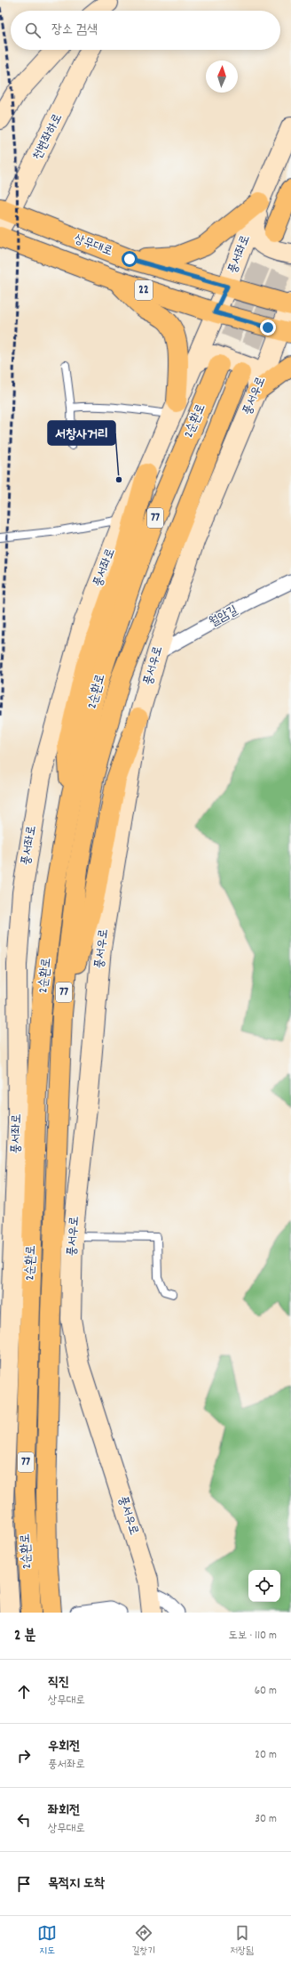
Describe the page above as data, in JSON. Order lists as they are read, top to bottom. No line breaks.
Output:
{"streets":{"main road":["상무대로","22","2순환로","77"],"street":["천변좌하로","풍서좌로","풍서우로","월암길"]},"crossings":[["천변좌하로","상무대로"],["상무대로","풍서좌로"],["상무대로","풍서우로"],["풍서우로","월암길"]],"places":["서창사거리"],"north":"top","page":{"search":"장소 검색","heading":["2 분","도보 · 110 m"],"list":[["직진","상무대로","60 m"],["우회전","풍서좌로","20 m"],["좌회전","상무대로","30 m"],"목적지 도착"],"nav":["지도","길찾기","저장됨"]}}
